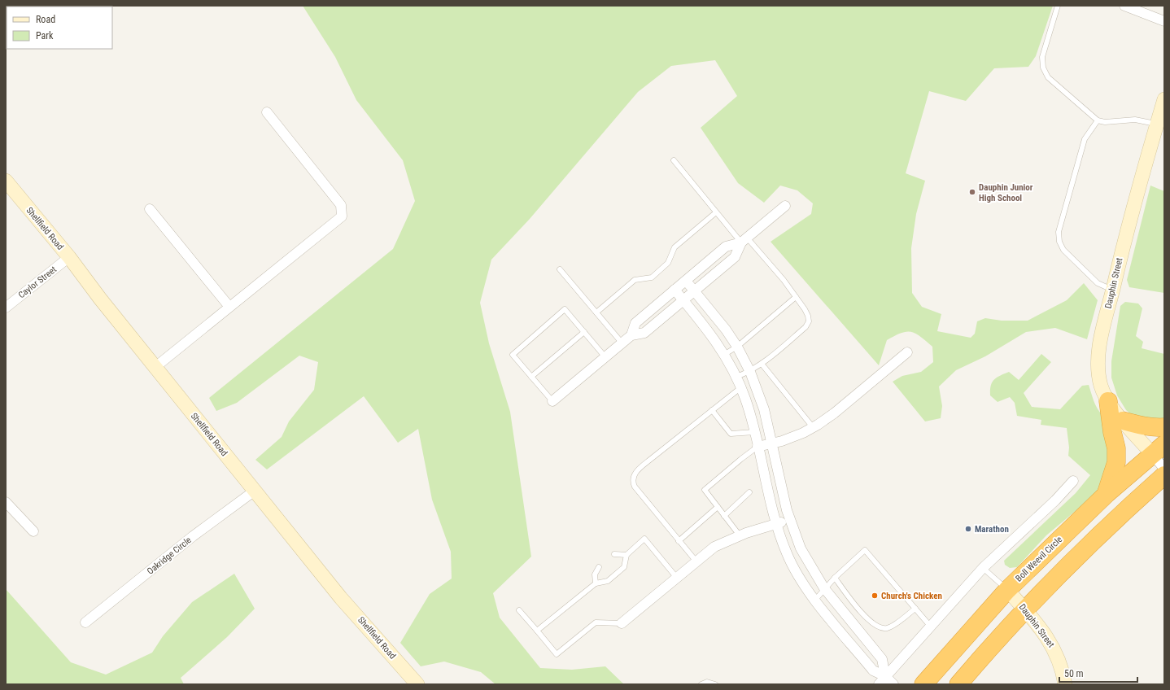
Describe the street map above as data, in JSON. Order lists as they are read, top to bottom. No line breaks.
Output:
{"streets":{"highway":["Boll Weevil Circle"],"street":["Shellfield Road","Caylor Street","Dauphin Street","Oakridge Circle"]},"crossings":[["Shellfield Road","Caylor Street"],["Shellfield Road","Oakridge Circle"],["Dauphin Street","Boll Weevil Circle"]],"places":["Dauphin Junior High School","Marathon","Church's Chicken"],"legend":["Road","Park"],"scale_bar":"50 m"}
